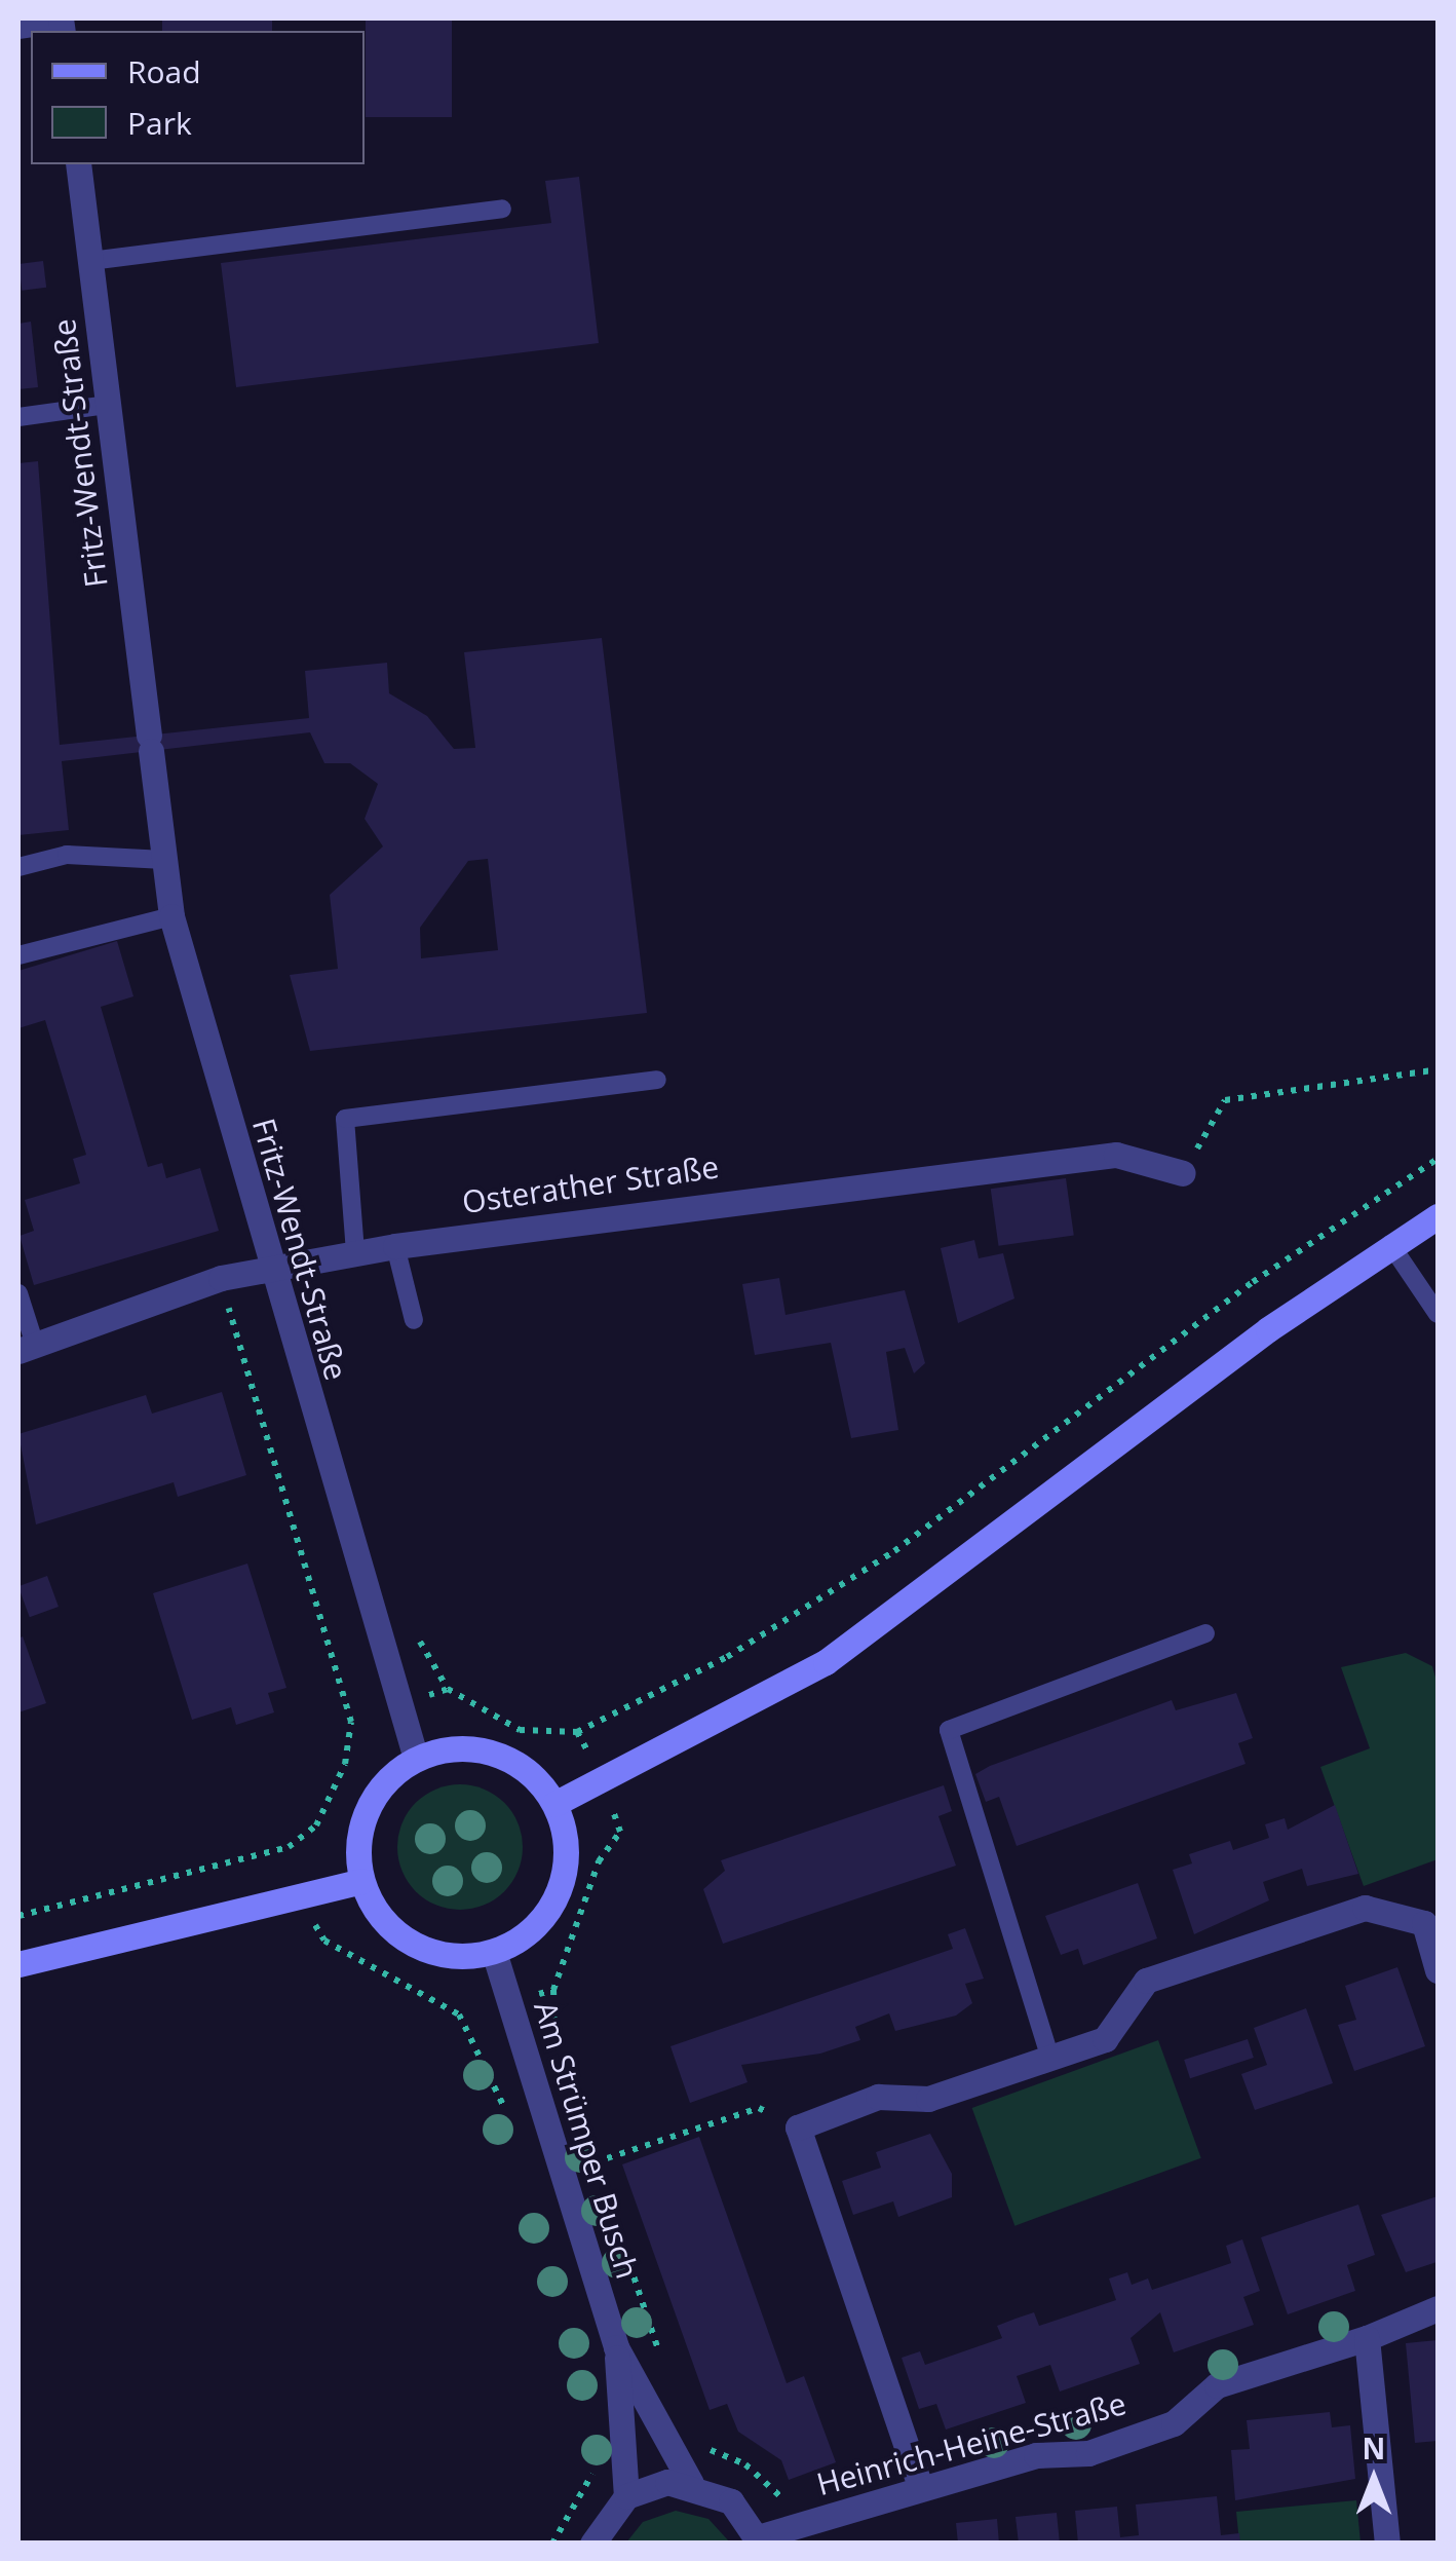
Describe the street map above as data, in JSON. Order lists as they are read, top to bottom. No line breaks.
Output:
{"streets":{"street":["Fritz-Wendt-Straße","Osterather Straße","Am Strümper Busch","Heinrich-Heine-Straße"]},"crossings":[["Fritz-Wendt-Straße","Osterather Straße"],["Fritz-Wendt-Straße","Am Strümper Busch"]],"legend":["Road","Park"],"north":"top"}
